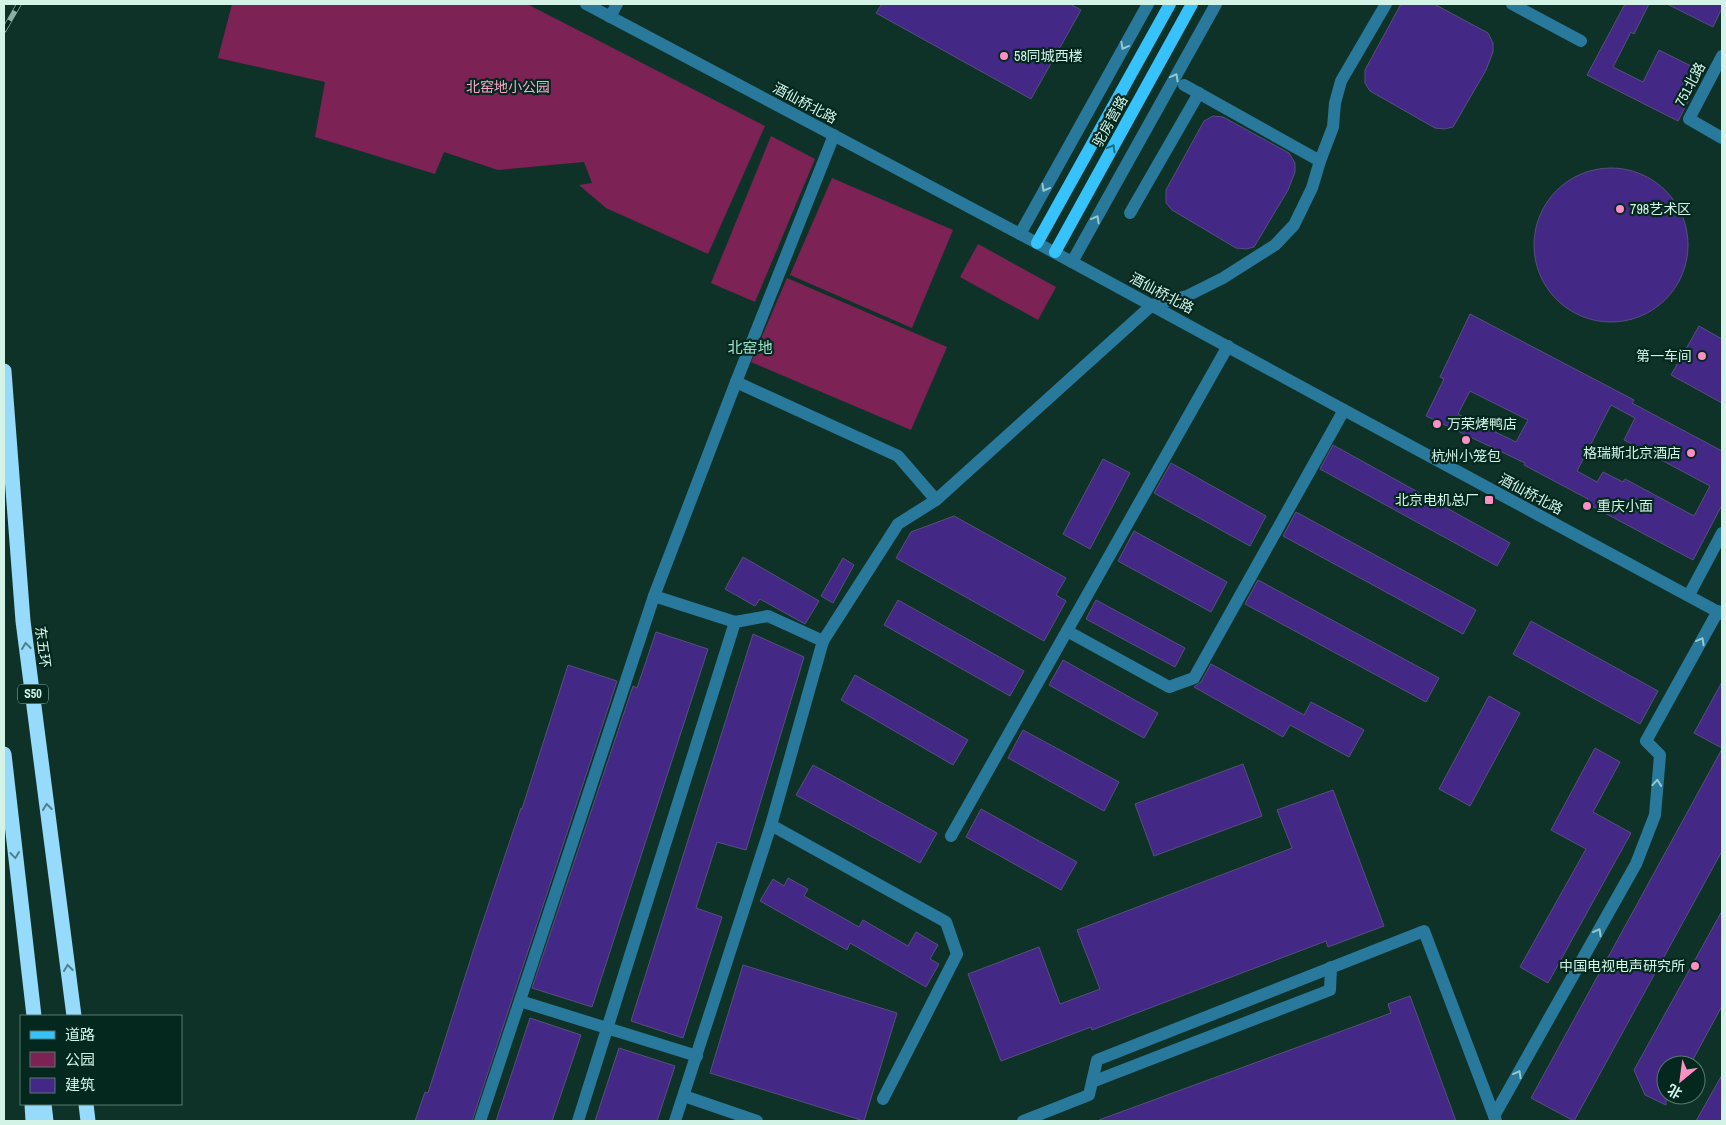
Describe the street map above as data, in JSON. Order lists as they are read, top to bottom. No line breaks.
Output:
{"streets":{"highway":["东五环","S50"],"main road":["驼房营路"],"street":["751北路","酒仙桥北路"]},"crossings":[["酒仙桥北路","驼房营路"]],"districts":["北窑地"],"parks":["北窑地小公园"],"places":{"other":["58同城西楼","798艺术区","第一车间","万荣烤鸭店","杭州小笼包","格瑞斯北京酒店","重庆小面","中国电视电声研究所"],"transit":["北京电机总厂"]},"legend":["道路","公园","建筑"],"north":"bottom left"}
